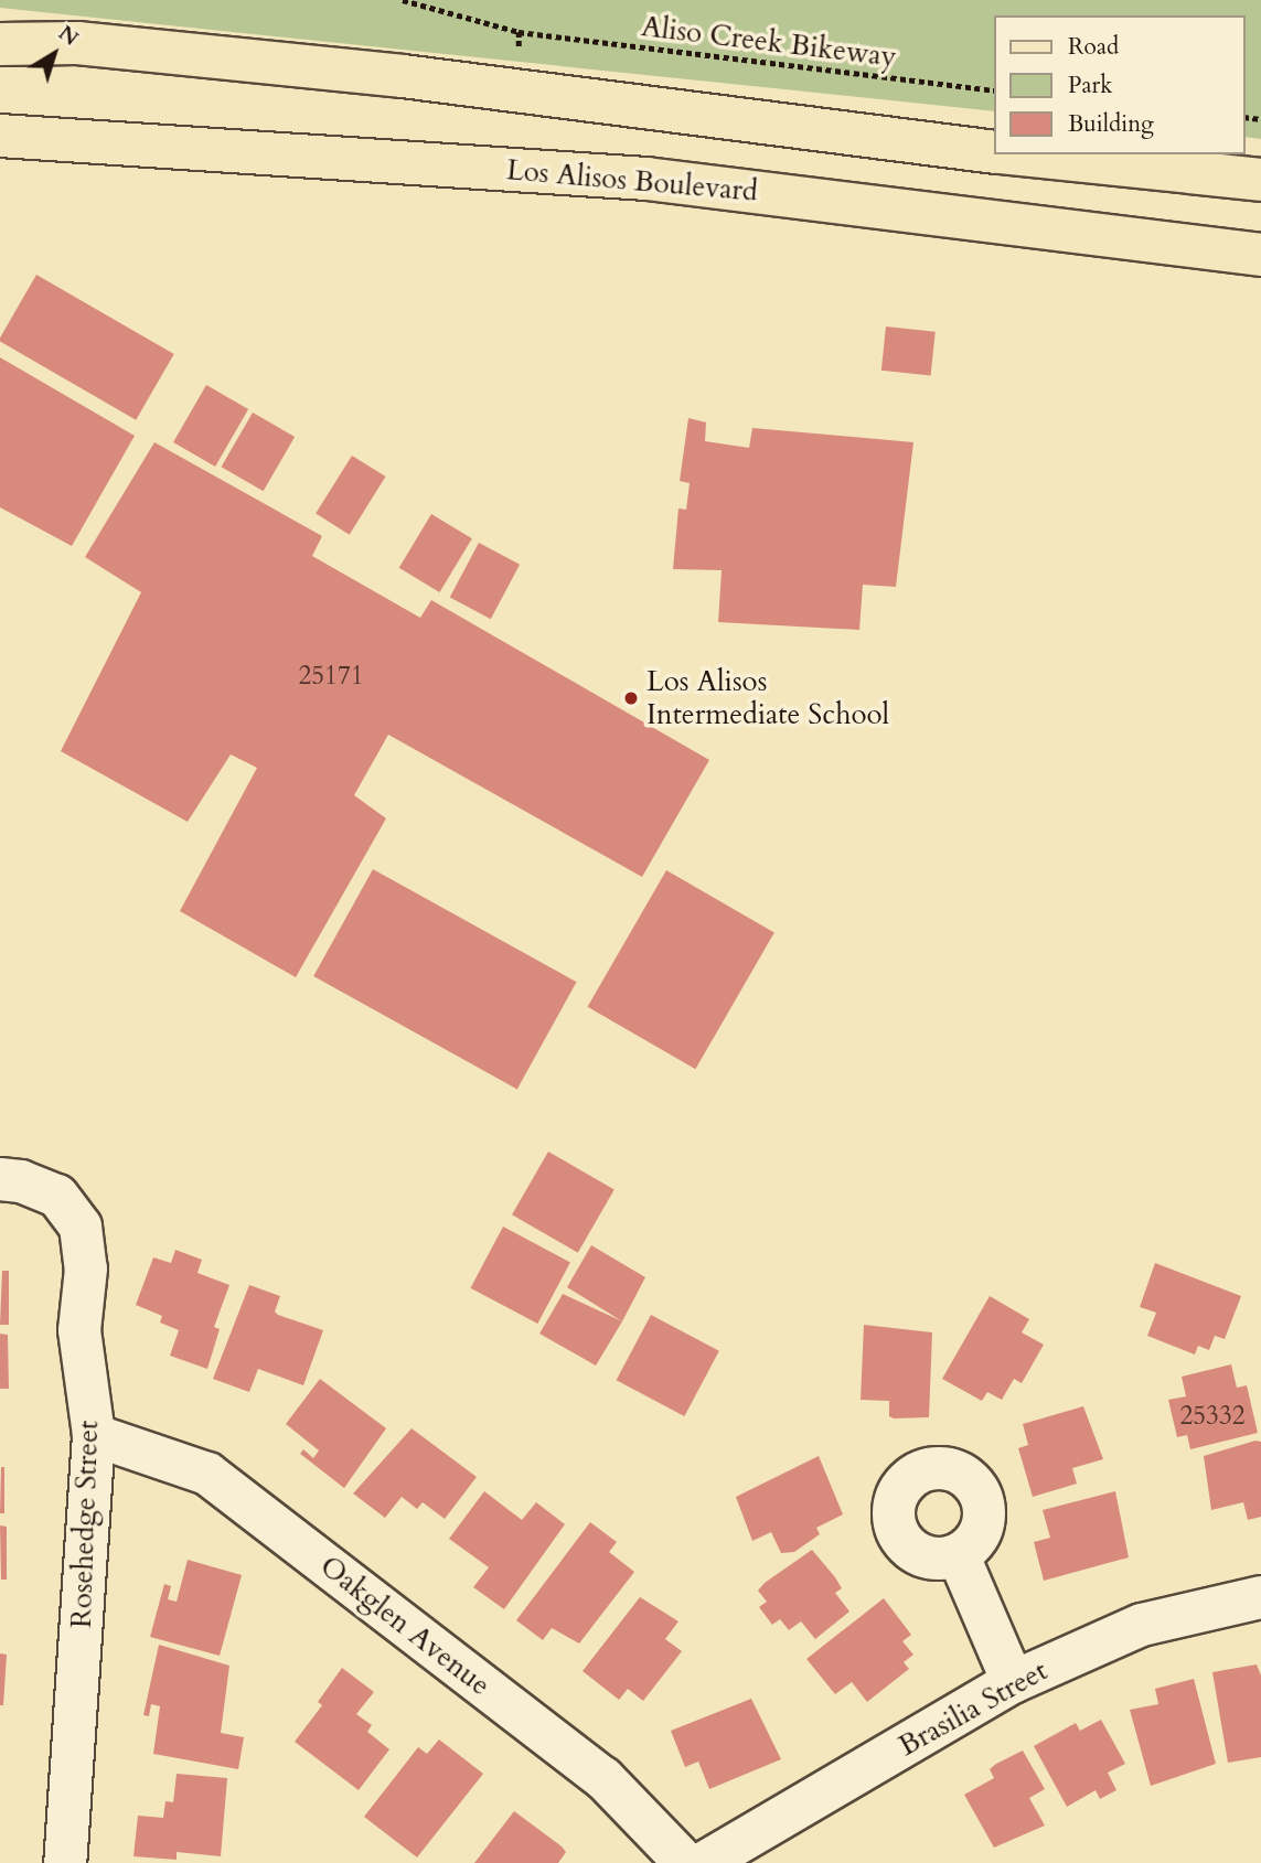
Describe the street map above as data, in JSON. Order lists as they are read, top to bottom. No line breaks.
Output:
{"streets":{"main road":["Los Alisos Boulevard"],"street":["Rosehedge Street","Oakglen Avenue","Brasilia Street"],"path":["Aliso Creek Bikeway"]},"crossings":[["Rosehedge Street","Oakglen Avenue"]],"places":["Los Alisos Intermediate School"],"house_numbers":["25171","25332"],"legend":["Road","Park","Building"],"north":"top right"}
